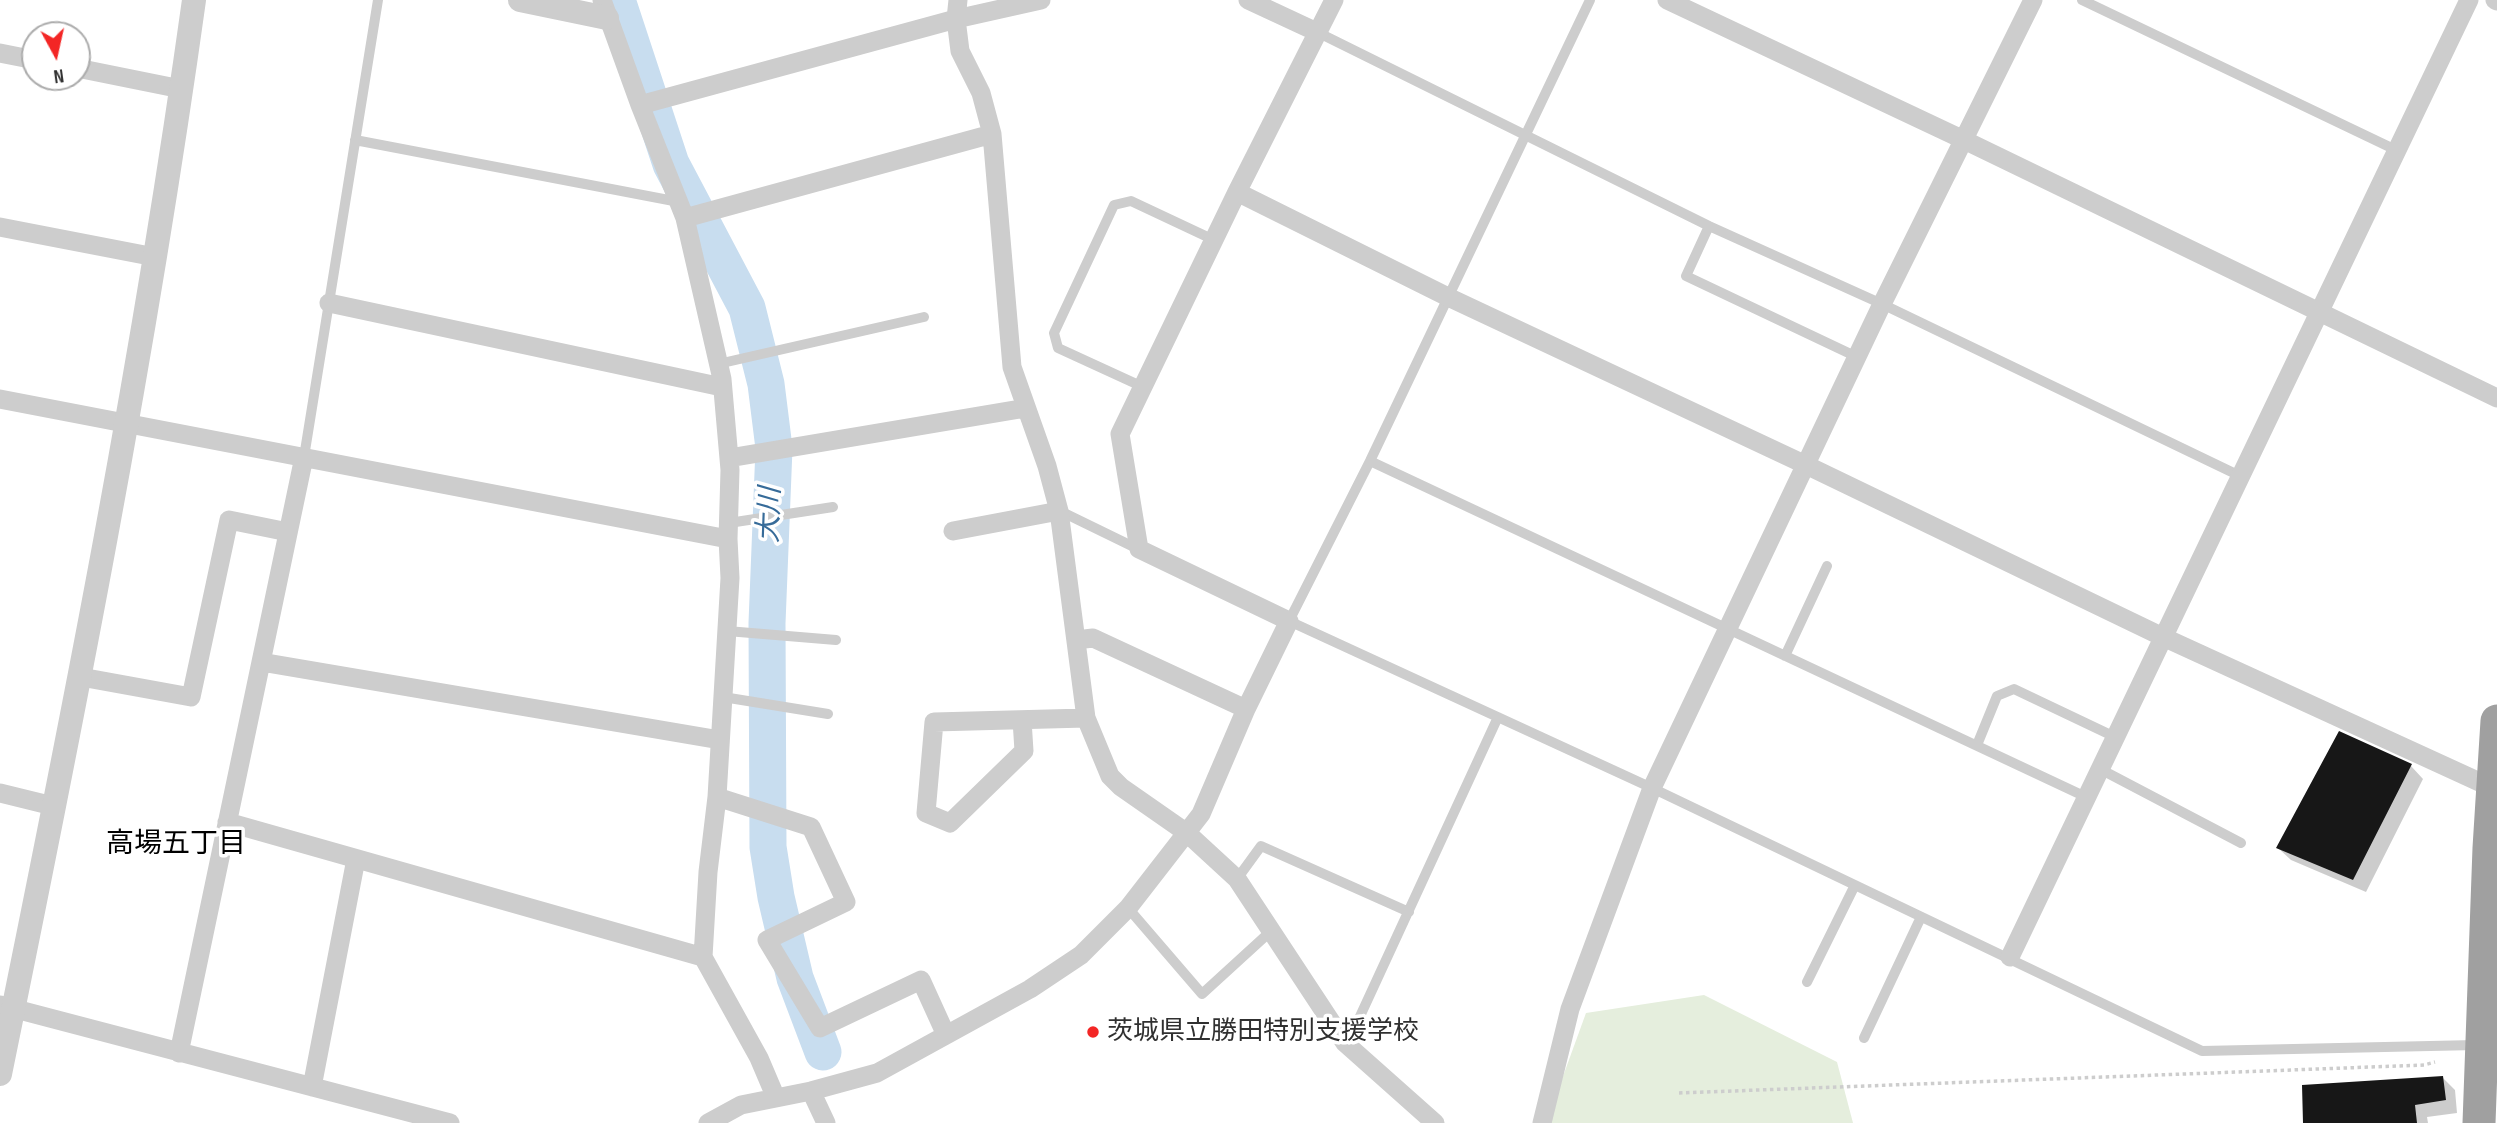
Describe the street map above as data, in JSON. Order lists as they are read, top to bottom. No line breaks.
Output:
{"districts":["高場五丁目"],"water":["大川"],"places":["茨城県立勝田特別支援学校"],"north":"bottom"}
